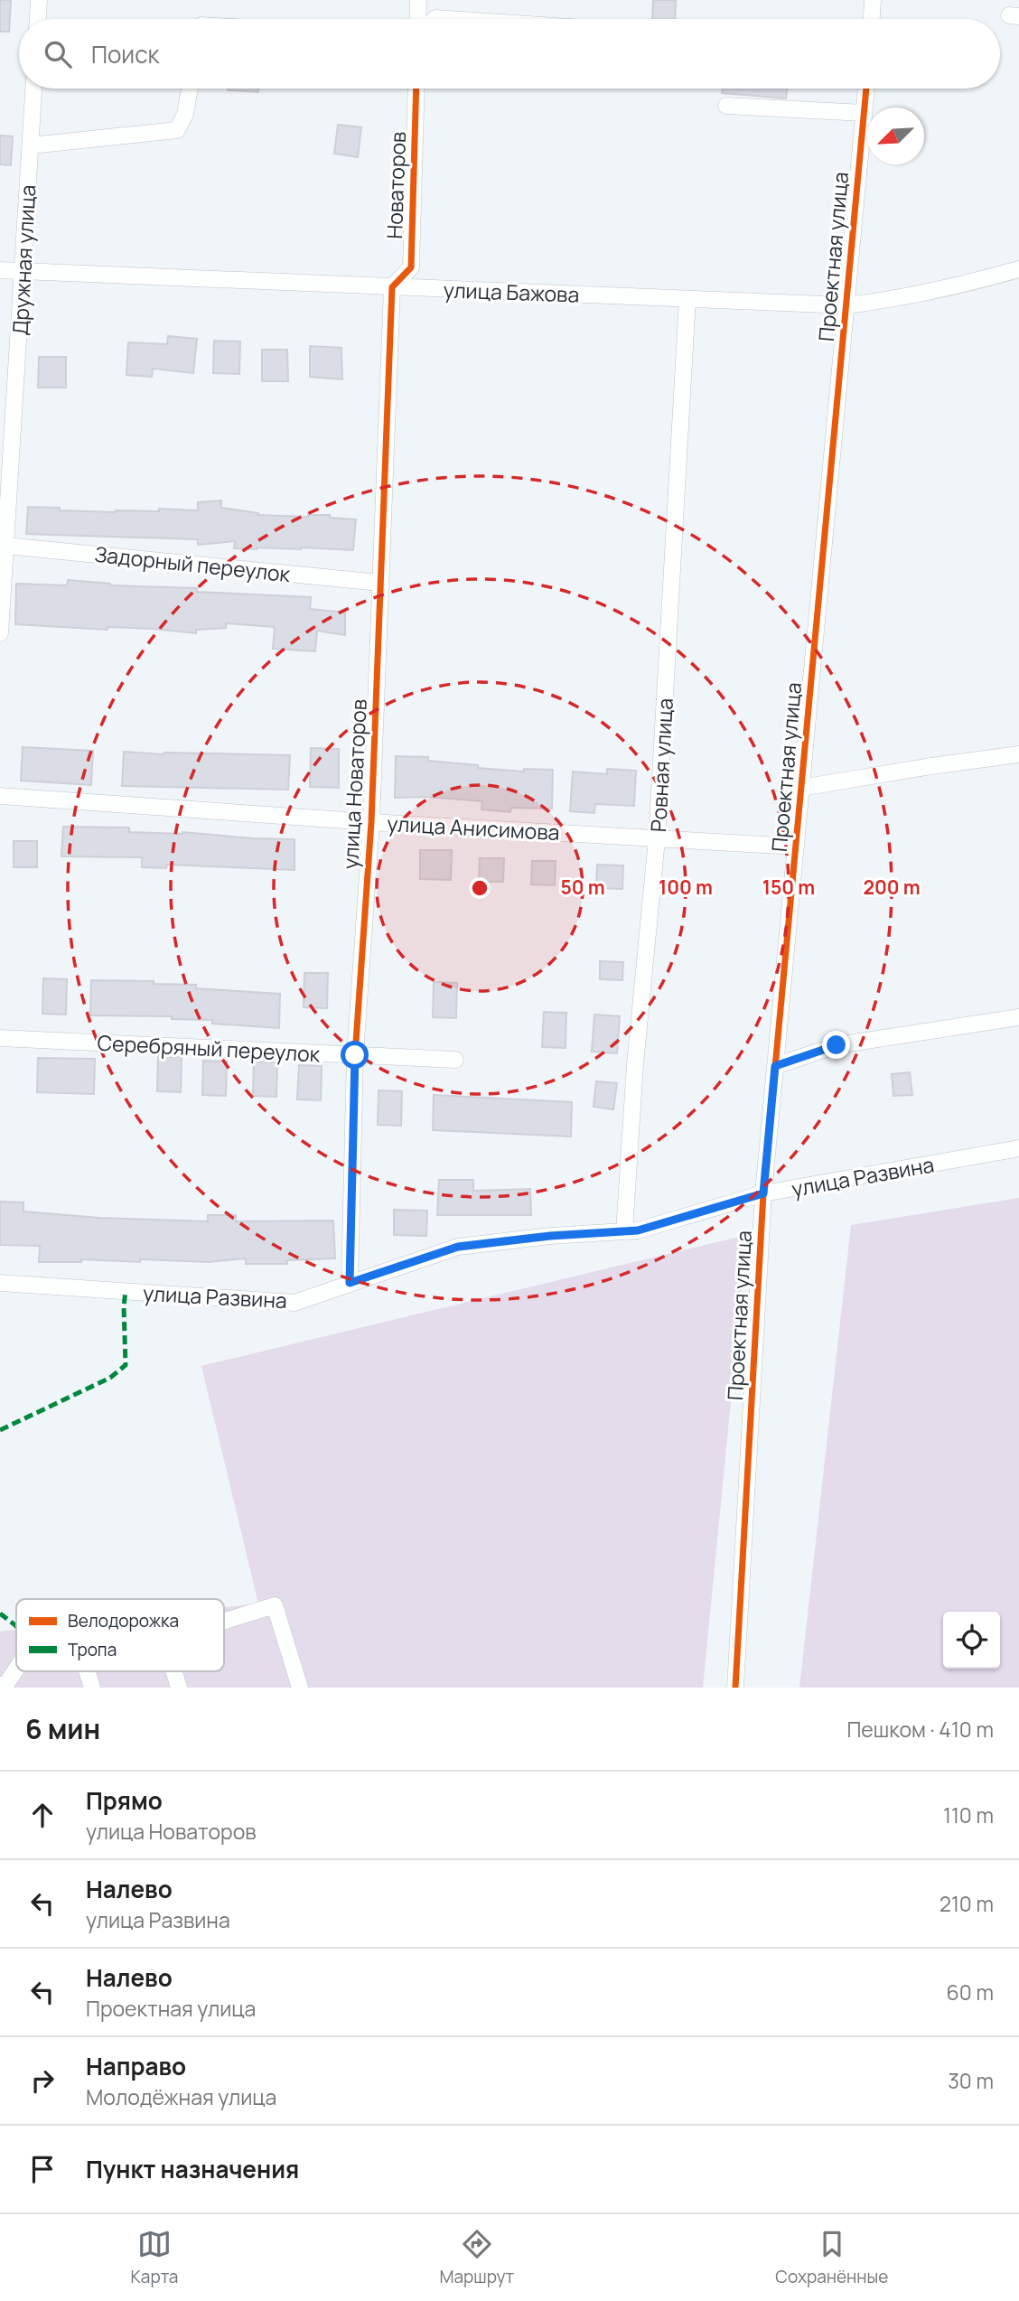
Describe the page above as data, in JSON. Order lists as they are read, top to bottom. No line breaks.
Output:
{"streets":{"street":["Новаторов","Проектная улица","Дружная улица","улица Бажова","Задорный переулок","Ровная улица","улица Новаторов","улица Анисимова","Серебряный переулок","улица Развина"]},"crossings":[["Новаторов","улица Бажова"],["Новаторов","улица Новаторов"],["Проектная улица","улица Бажова"],["Проектная улица","улица Анисимова"],["Проектная улица","улица Развина"],["Дружная улица","улица Бажова"],["Дружная улица","Задорный переулок"],["улица Бажова","Ровная улица"],["улица Бажова","улица Новаторов"],["Задорный переулок","улица Новаторов"],["Ровная улица","улица Анисимова"],["Ровная улица","улица Развина"],["улица Новаторов","улица Анисимова"],["улица Новаторов","Серебряный переулок"],["улица Новаторов","улица Развина"]],"legend":["Велодорожка","Тропа"],"north":"bottom left","page":{"search":"Поиск","heading":["6 мин","Пешком · 410 m"],"list":[["Прямо","улица Новаторов","110 m"],["Налево","улица Развина","210 m"],["Налево","Проектная улица","60 m"],["Направо","Молодёжная улица","30 m"],"Пункт назначения"],"nav":["Карта","Маршрут","Сохранённые"]},"rings":["50 m","100 m","150 m","200 m"]}
